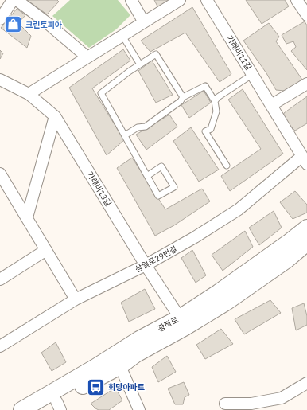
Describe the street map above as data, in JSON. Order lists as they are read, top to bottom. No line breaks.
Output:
{"streets":{"main road":["광적로"],"street":["가래비11길","가래비13길","삼일로29번길"]},"crossings":[["가래비11길","삼일로29번길"],["가래비13길","삼일로29번길"],["가래비13길","광적로"]],"places":{"shop":["크린토피아"],"bus stop":["희망아파트"]}}
